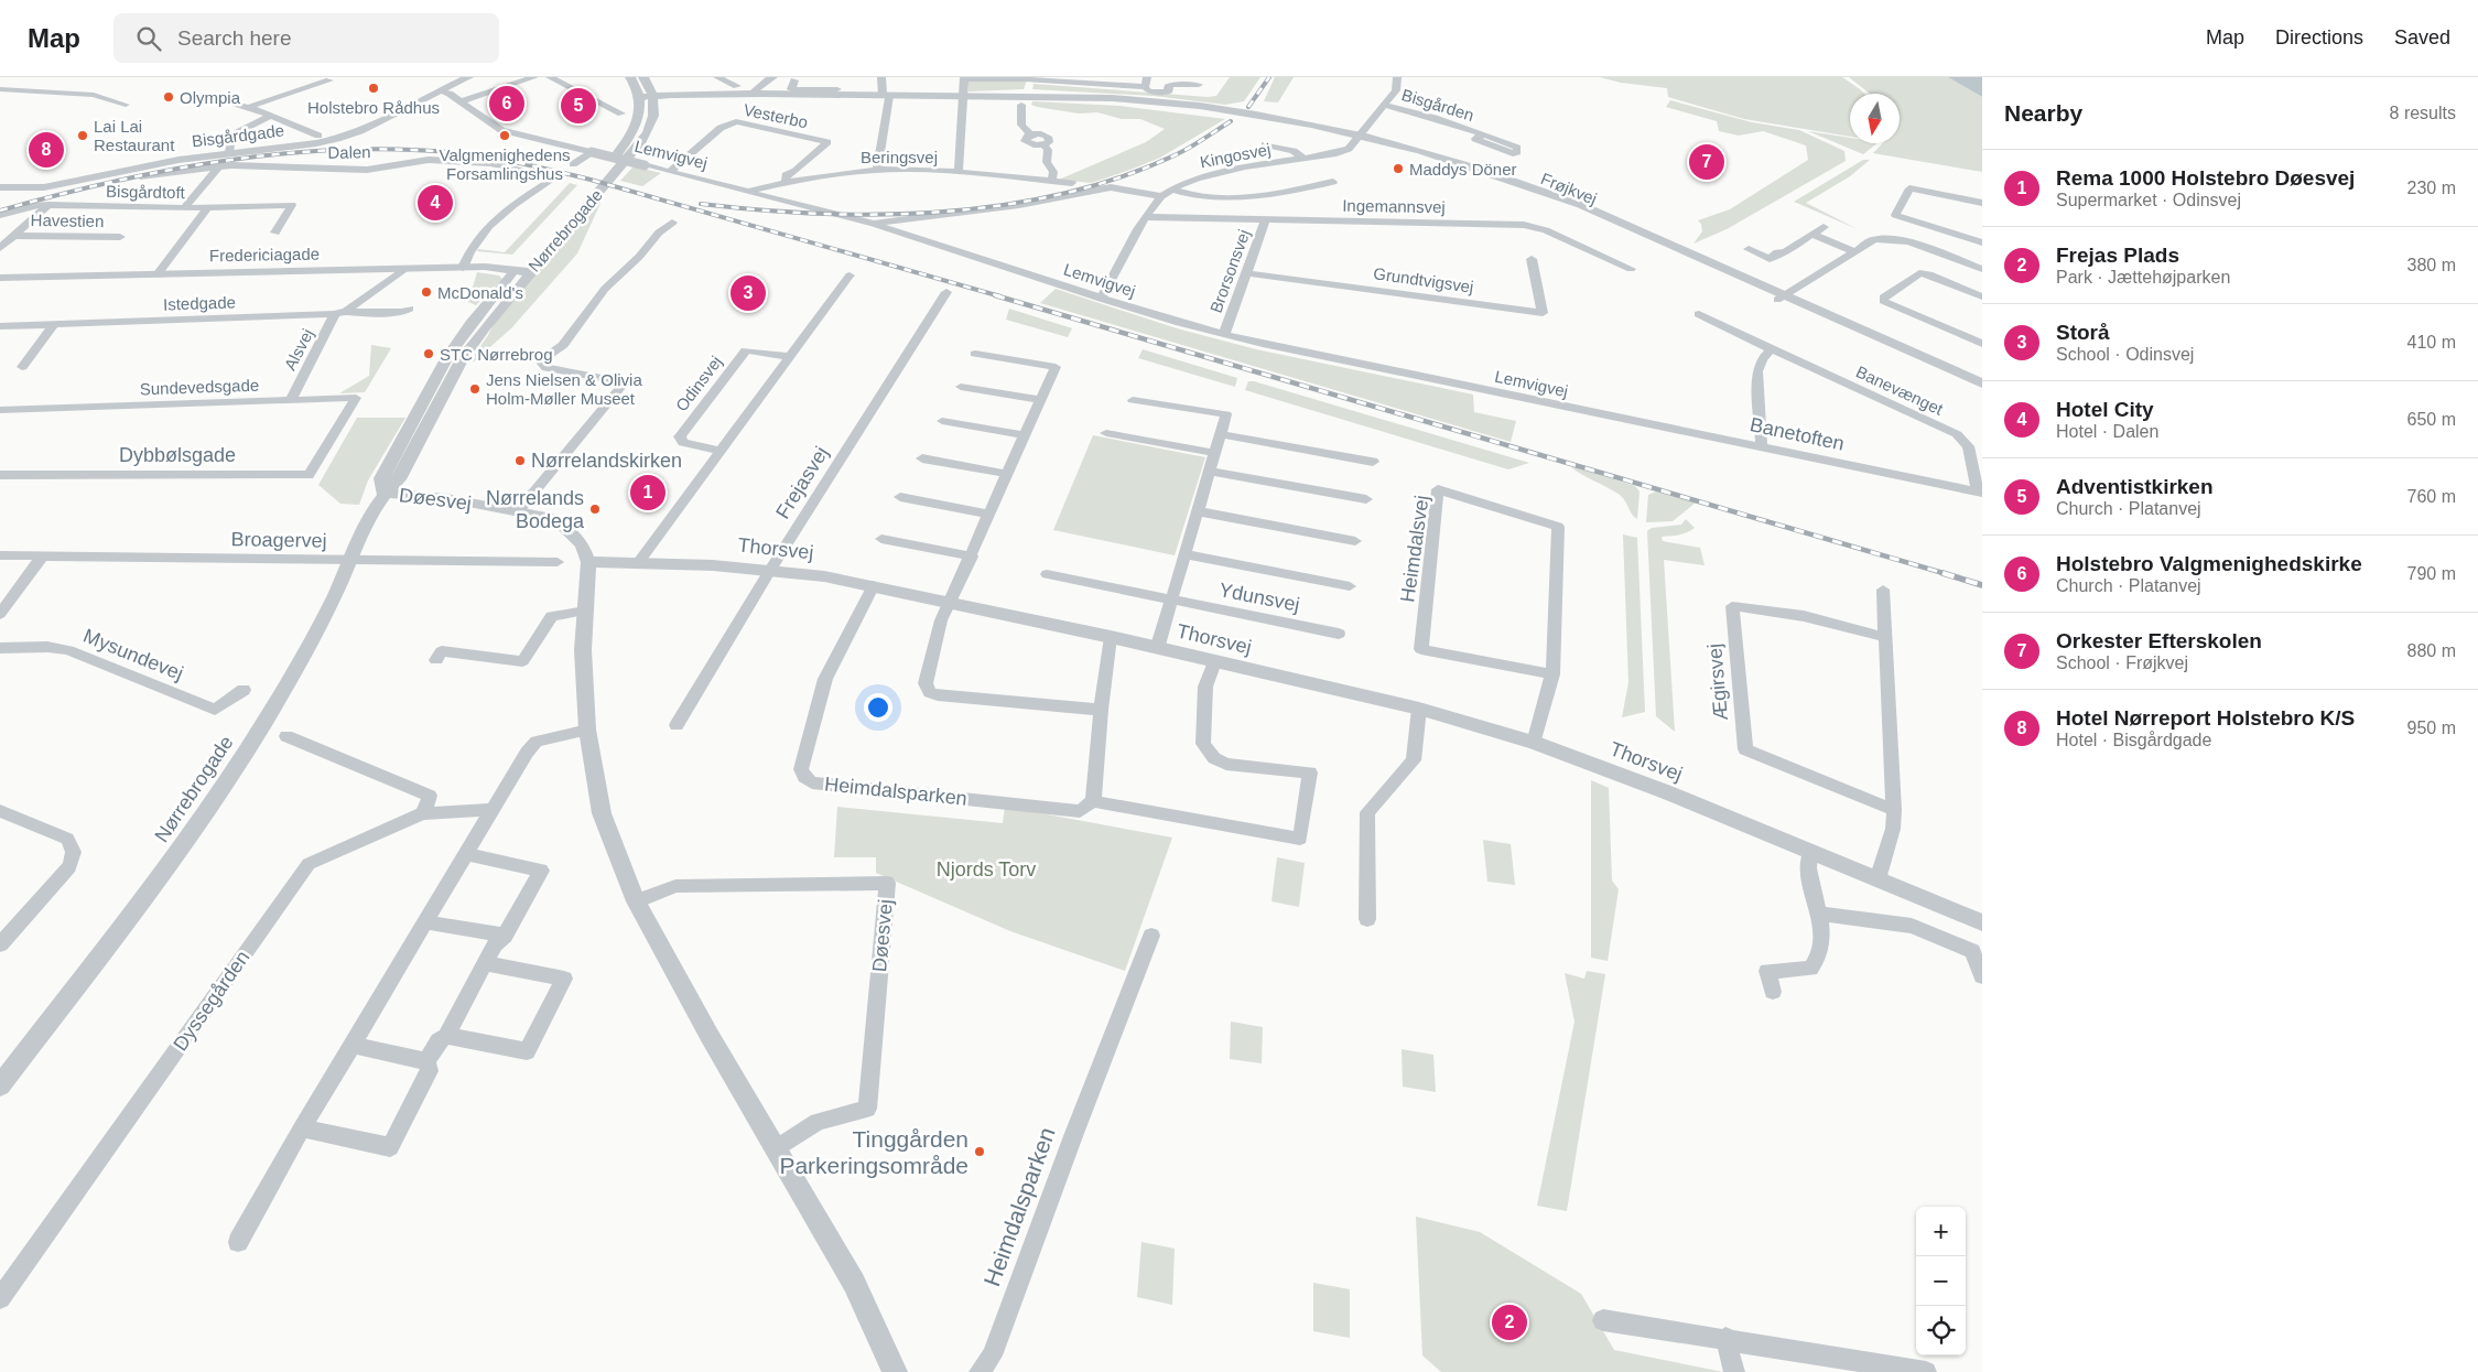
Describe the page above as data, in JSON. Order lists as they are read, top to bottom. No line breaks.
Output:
{"streets":{"street":["Bisgården","Vesterbo","Bisgårdgade","Dalen","Lemvigvej","Kingosvej","Beringsvej","Frøjkvej","Bisgårdtoft","Ingemannsvej","Havestien","Nørrebrogade","Fredericiagade","Brorsonsvej","Grundtvigsvej","Istedgade","Alsvej","Odinsvej","Sundevedsgade","Banevænget","Banetoften","Dybbølsgade","Frejasvej","Døesvej","Broagervej","Thorsvej","Heimdalsvej","Ydunsvej","Mysundevej","Ægirsvej","Heimdalsparken","Dyssegården"]},"crossings":[["Vesterbo","Lemvigvej"],["Vesterbo","Beringsvej"],["Bisgårdgade","Lemvigvej"],["Dalen","Fredericiagade"],["Lemvigvej","Kingosvej"],["Lemvigvej","Beringsvej"],["Lemvigvej","Brorsonsvej"],["Lemvigvej","Banetoften"],["Kingosvej","Frøjkvej"],["Kingosvej","Ingemannsvej"],["Frøjkvej","Nørrebrogade"],["Ingemannsvej","Brorsonsvej"],["Nørrebrogade","Fredericiagade"],["Nørrebrogade","Døesvej"],["Nørrebrogade","Broagervej"],["Brorsonsvej","Grundtvigsvej"],["Istedgade","Alsvej"],["Alsvej","Sundevedsgade"],["Sundevedsgade","Dybbølsgade"],["Banevænget","Banetoften"],["Frejasvej","Thorsvej"],["Døesvej","Thorsvej"],["Thorsvej","Heimdalsvej"],["Thorsvej","Heimdalsparken"]],"parks":["Njords Torv"],"places":["Holstebro Rådhus","Olympia","Lai Lai Restaurant","Valgmenighedens Forsamlingshus","Maddys Döner","McDonald's","STC Nørrebrog","Jens Nielsen & Olivia Holm-Møller Museet","Nørrelandskirken","Nørrelands Bodega","Tinggården Parkeringsområde"],"north":"bottom","page":{"header":"Map","search":"Search here","nav":["Map","Directions","Saved"],"heading":["Nearby","8 results"],"pins":["6","5","8","7","4","3","1","2"],"list":[{"mark":"1","name":"Rema 1000 Holstebro Døesvej","note":"Supermarket · Odinsvej","value":"230 m"},{"mark":"2","name":"Frejas Plads","note":"Park · Jættehøjparken","value":"380 m"},{"mark":"3","name":"Storå","note":"School · Odinsvej","value":"410 m"},{"mark":"4","name":"Hotel City","note":"Hotel · Dalen","value":"650 m"},{"mark":"5","name":"Adventistkirken","note":"Church · Platanvej","value":"760 m"},{"mark":"6","name":"Holstebro Valgmenighedskirke","note":"Church · Platanvej","value":"790 m"},{"mark":"7","name":"Orkester Efterskolen","note":"School · Frøjkvej","value":"880 m"},{"mark":"8","name":"Hotel Nørreport Holstebro K/S","note":"Hotel · Bisgårdgade","value":"950 m"}],"map_buttons":["+","−"]}}
